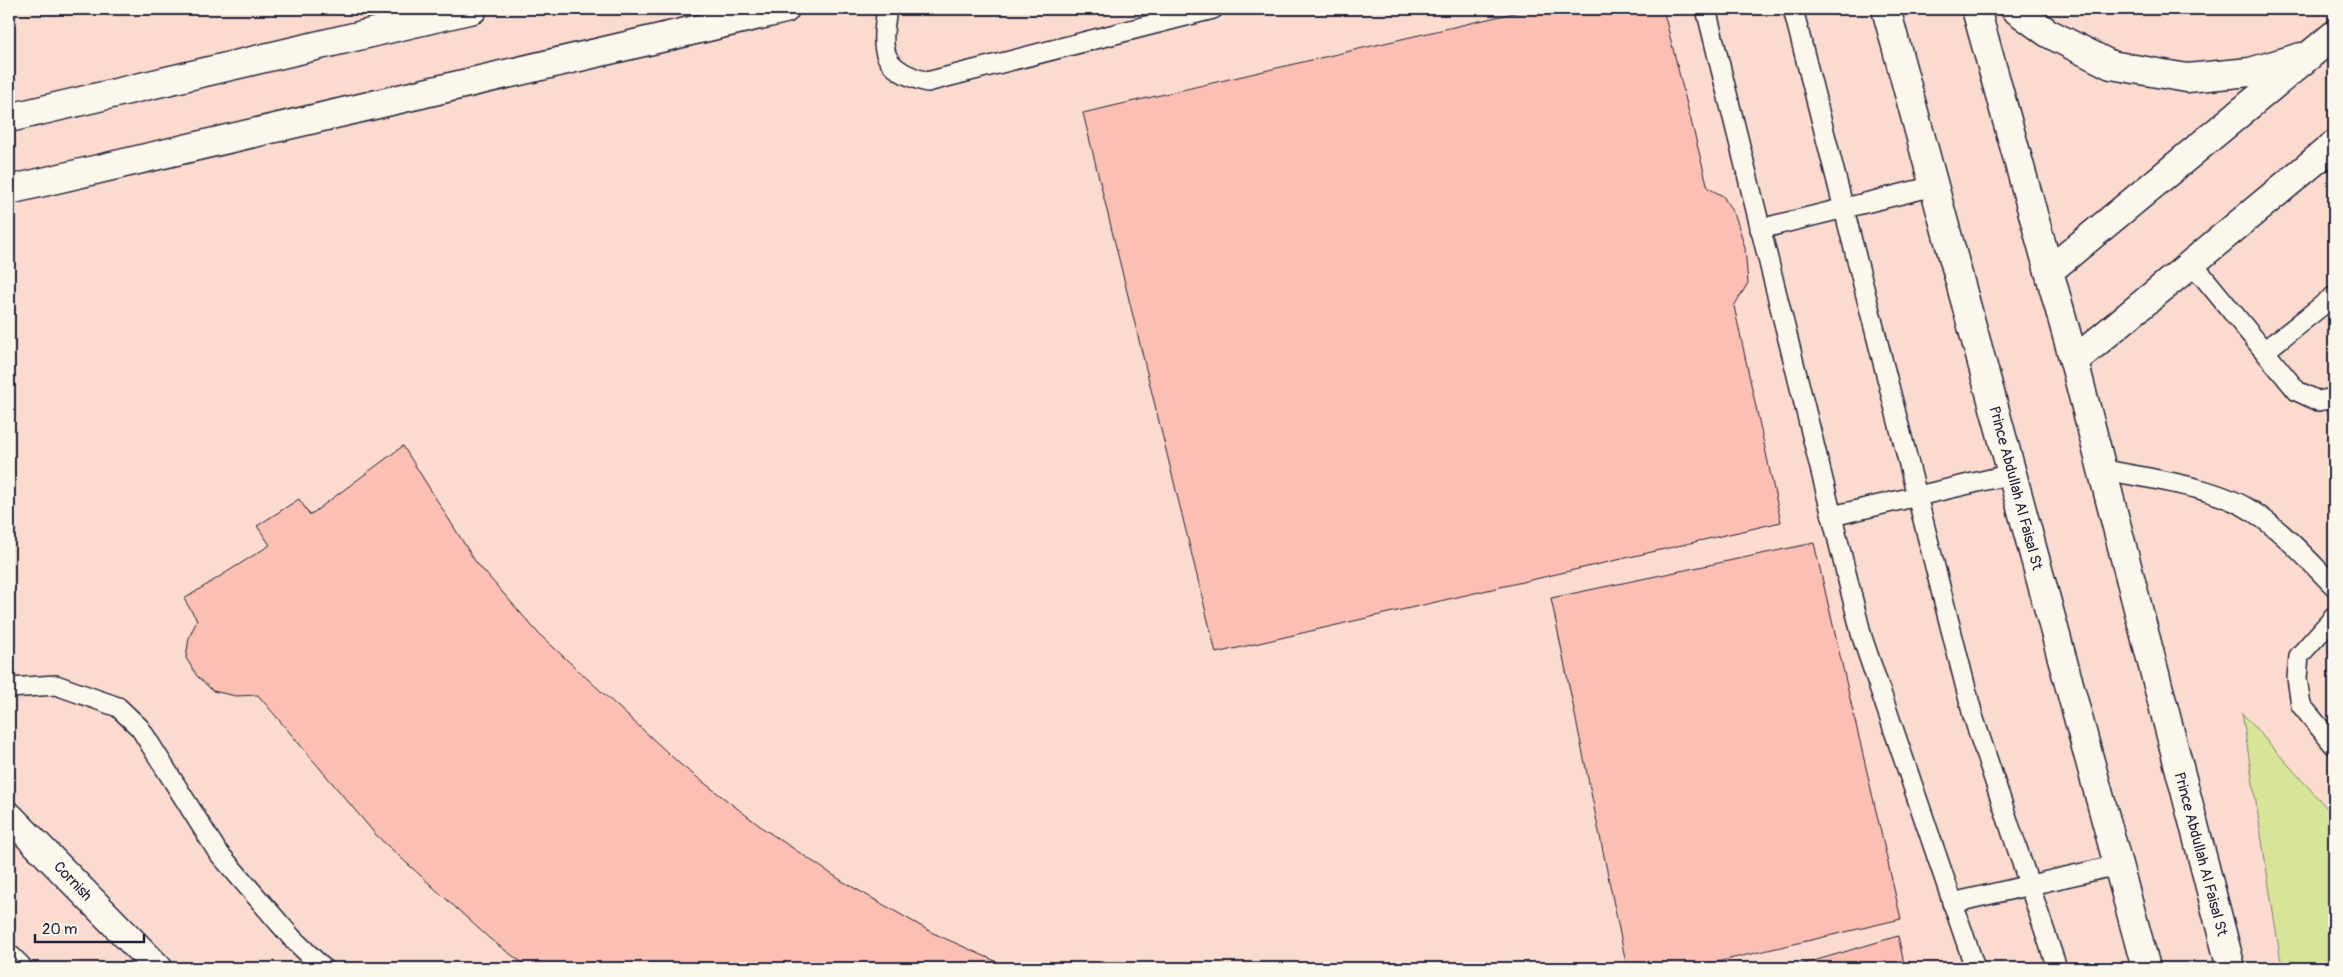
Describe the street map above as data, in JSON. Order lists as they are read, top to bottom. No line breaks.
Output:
{"streets":{"street":["Prince Abdullah Al Faisal St","Cornish"]},"scale_bar":"20 m"}
